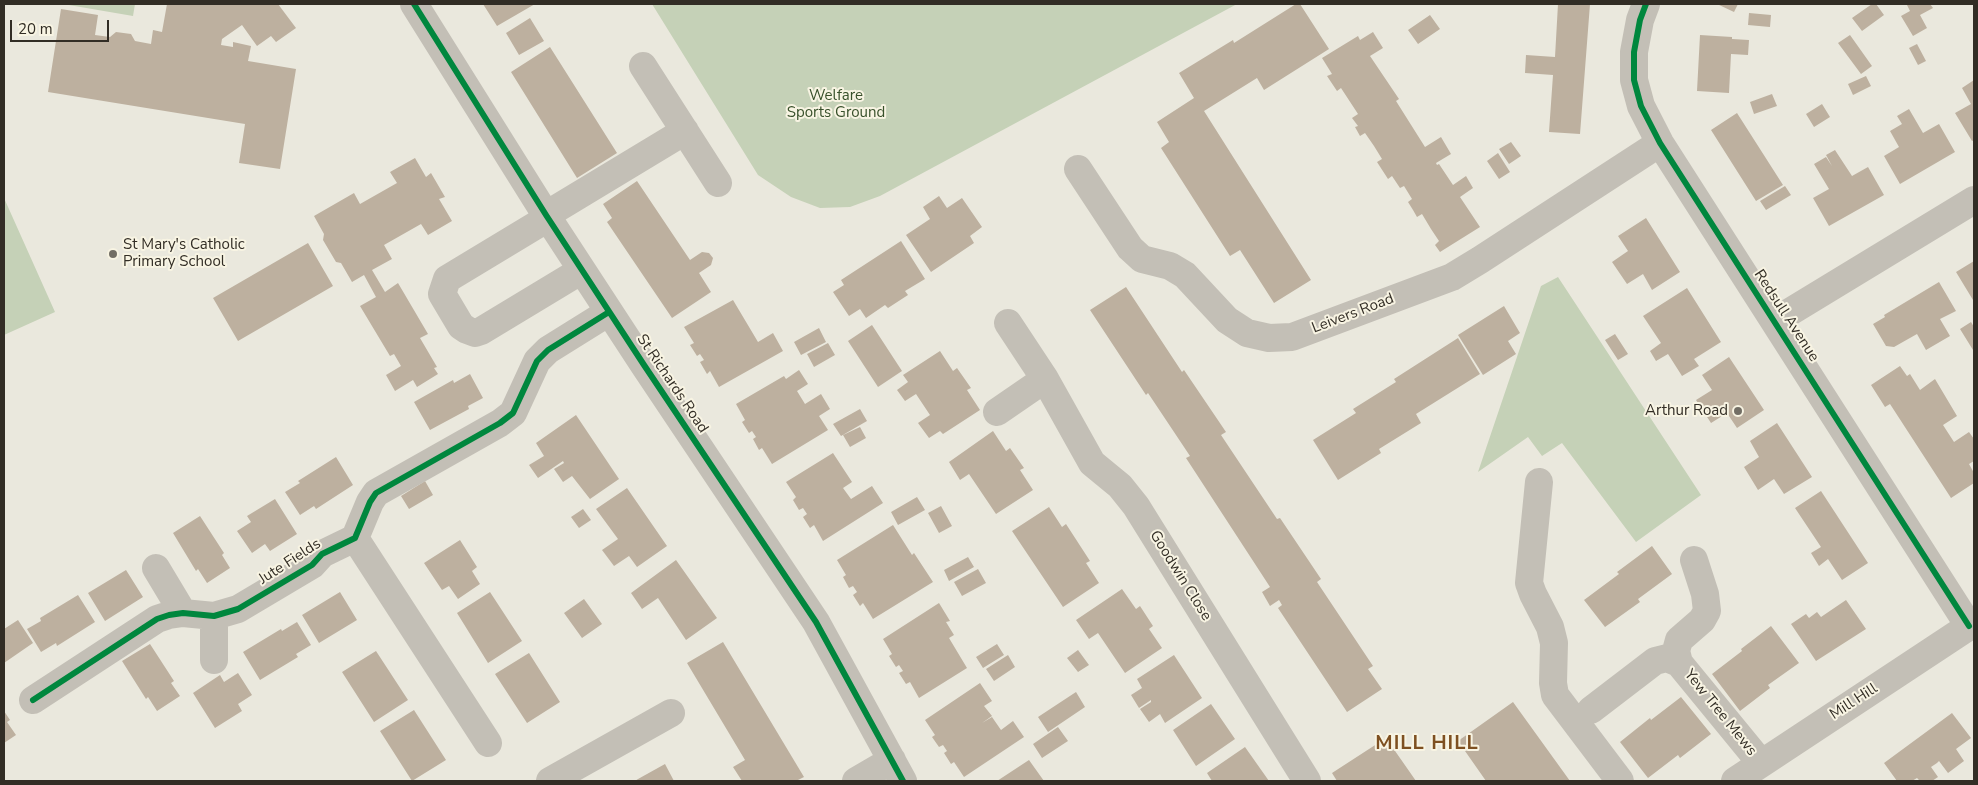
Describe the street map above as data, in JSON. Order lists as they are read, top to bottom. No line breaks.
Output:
{"streets":{"street":["Leivers Road","Redsull Avenue","St Richards Road","Jute Fields","Goodwin Close","Mill Hill","Yew Tree Mews"]},"crossings":[["Leivers Road","Redsull Avenue"],["Redsull Avenue","Mill Hill"],["Mill Hill","Yew Tree Mews"]],"districts":["MILL HILL"],"parks":["Welfare Sports Ground"],"places":["St Mary's Catholic Primary School","Arthur Road"],"scale_bar":"20 m"}
